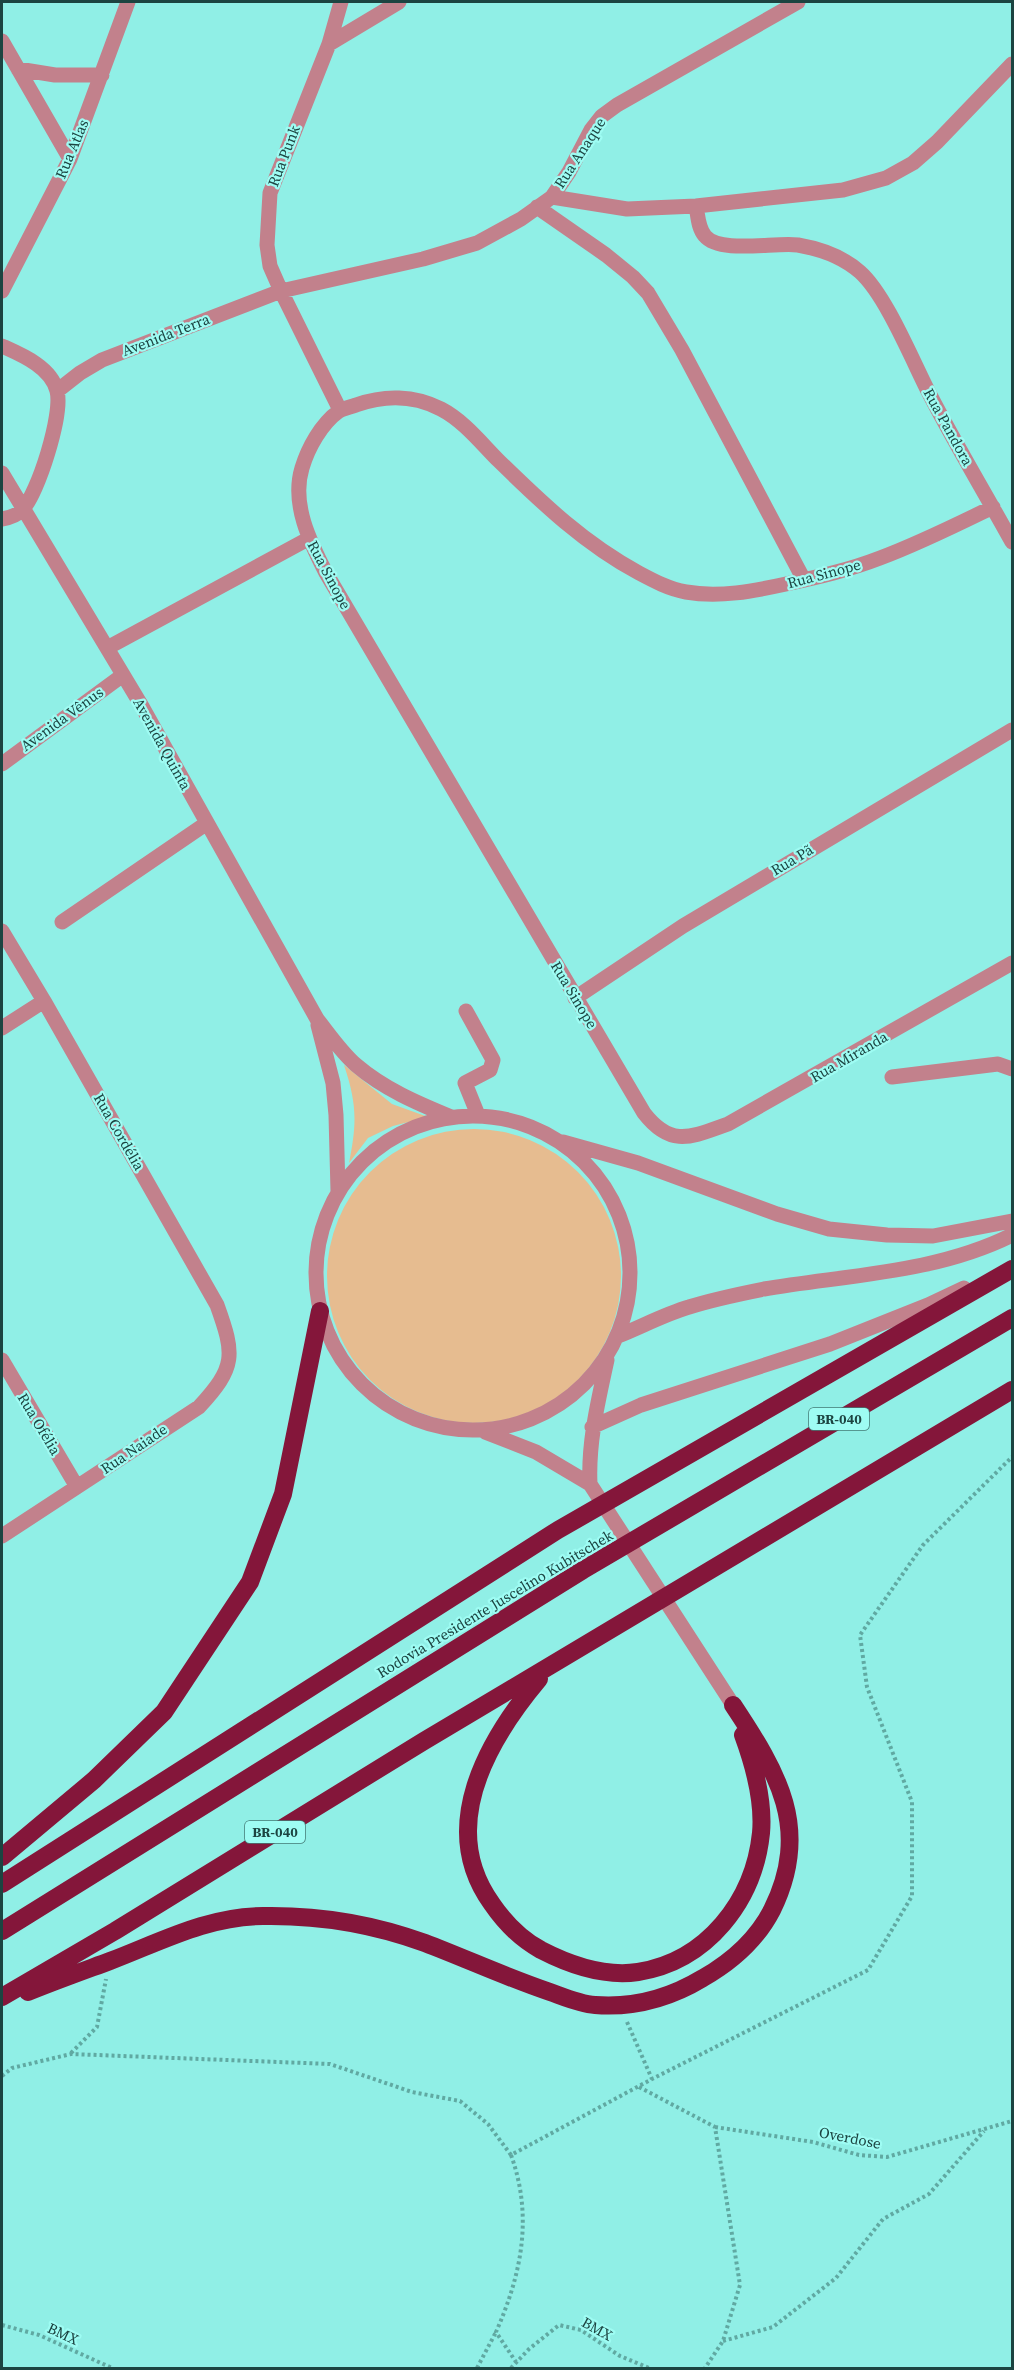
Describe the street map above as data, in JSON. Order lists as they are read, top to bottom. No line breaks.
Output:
{"streets":{"highway":["BR-040","Rodovia Presidente Juscelino Kubitschek"],"street":["Rua Atlas","Rua Anaque","Rua Punk","Avenida Terra","Rua Pandora","Rua Sinope","Avenida Vênus","Avenida Quinta","Rua Pã","Rua Miranda","Rua Cordélia","Rua Ofélia","Rua Naiade"],"path":["Overdose","BMX"]},"crossings":[["Rua Anaque","Rua Punk"],["Rua Anaque","Avenida Terra"],["Rua Punk","Avenida Terra"],["Rua Punk","Rua Sinope"],["Rua Pandora","Rua Sinope"],["Rua Sinope","Rua Pã"],["Rua Sinope","Rua Miranda"],["Avenida Vênus","Avenida Quinta"],["Rua Cordélia","Rua Naiade"],["Rua Ofélia","Rua Naiade"]]}
